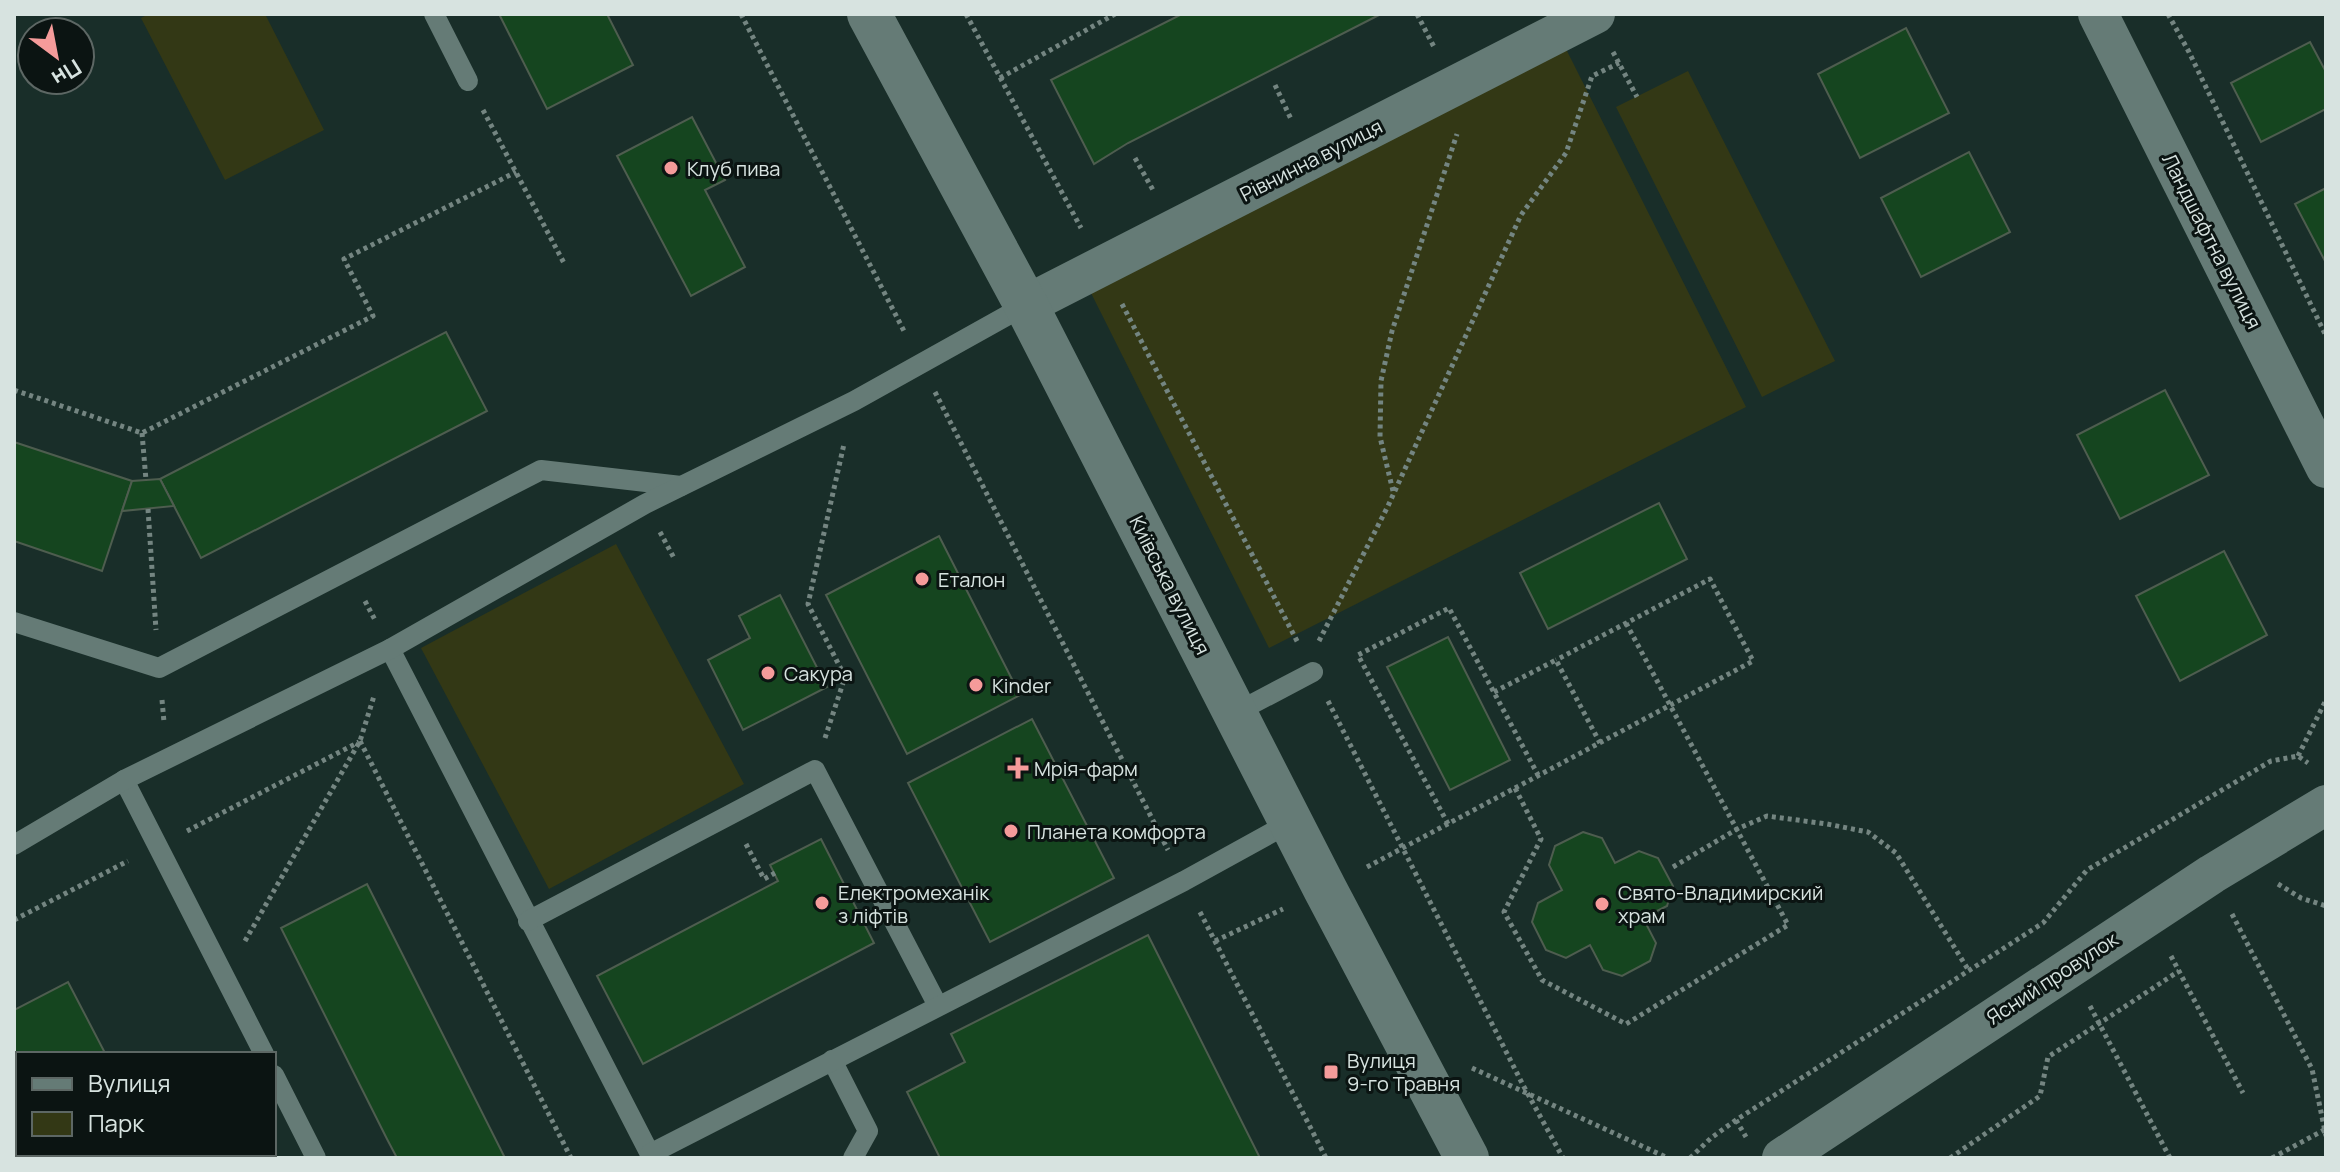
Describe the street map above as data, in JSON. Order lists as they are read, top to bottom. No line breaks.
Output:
{"streets":{"street":["Рівнинна вулиця","Ландшафтна вулиця","Київська вулиця","Ясний провулок"]},"crossings":[["Рівнинна вулиця","Київська вулиця"]],"places":{"other":["Клуб пива","Еталон","Сакура","Kinder","Планета комфорта","Електромеханік з ліфтів","Свято-Владимирский храм"],"health":["Мрія-фарм"],"transit":["Вулиця 9-го Травня"]},"legend":["Вулиця","Парк"],"north":"bottom right"}
